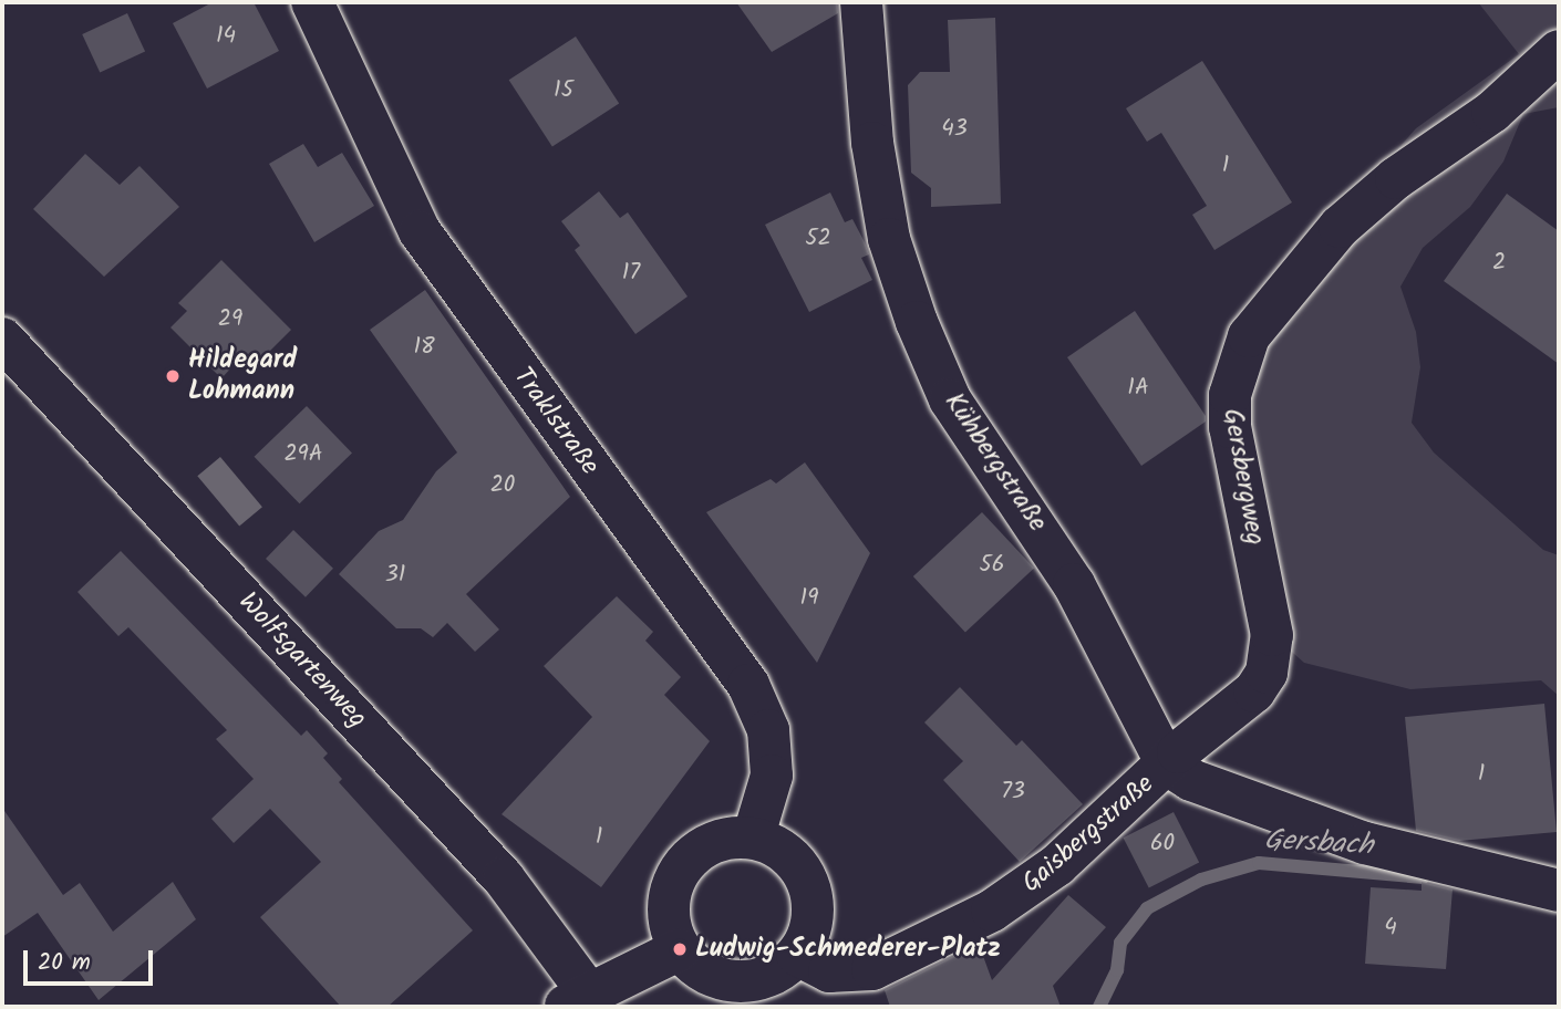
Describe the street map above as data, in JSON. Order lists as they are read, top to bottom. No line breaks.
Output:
{"streets":{"street":["Traklstraße","Kühbergstraße","Gersbergweg","Wolfsgartenweg","Gaisbergstraße"]},"crossings":[["Traklstraße","Gaisbergstraße"],["Kühbergstraße","Gersbergweg"],["Kühbergstraße","Gaisbergstraße"],["Gersbergweg","Gaisbergstraße"]],"water":["Gersbach"],"places":["Hildegard Lohmann","Ludwig-Schmederer-Platz"],"house_numbers":["14","15","43","1","52","2","17","29","18","1A","29A","20","56","31","19","1","73","1","60","4"],"scale_bar":"20 m"}
